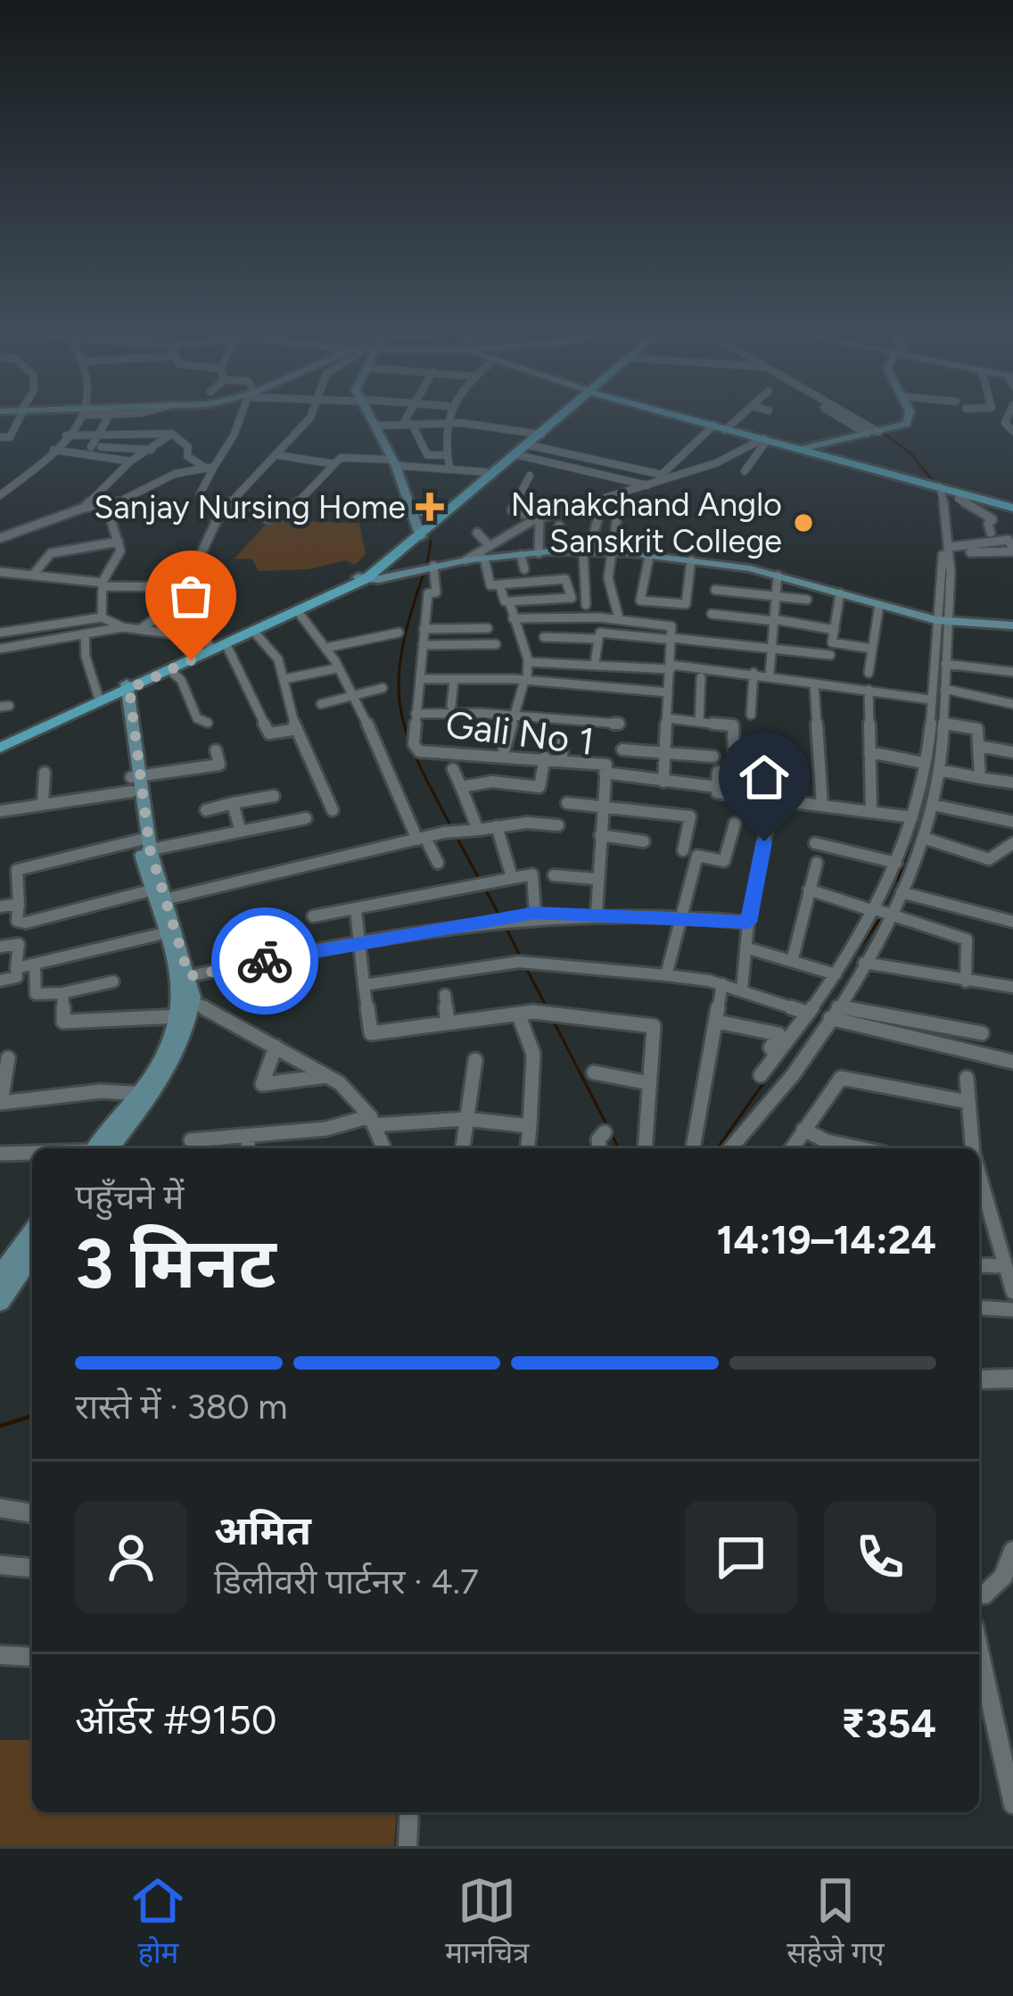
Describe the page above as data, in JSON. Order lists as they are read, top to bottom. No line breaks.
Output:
{"streets":{"street":["Gali No 1"]},"places":{"health":["Sanjay Nursing Home"],"other":["Nanakchand Anglo Sanskrit College"]},"page":{"heading":["3 मिनट","पहुँचने में","14:19–14:24"],"panel":["अमित","डिलीवरी पार्टनर · 4.7","ऑर्डर #9150","₹354"],"bar":"रास्ते में · 380 m","tabs":["होम","मानचित्र","सहेजे गए"]}}
